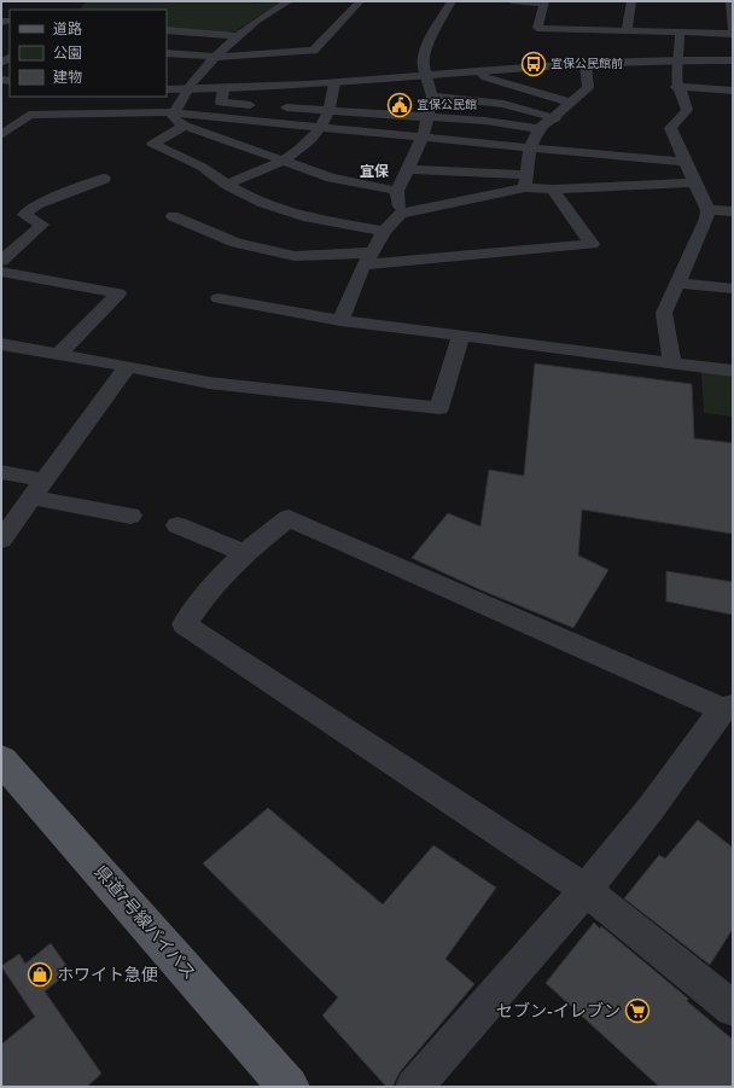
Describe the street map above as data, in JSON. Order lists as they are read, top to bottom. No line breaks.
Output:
{"streets":{"main road":["県道7号線バイパス"]},"districts":["宜保"],"places":{"bus stop":["宜保公民館前"],"public building":["宜保公民館"],"shop":["ホワイト急便"],"supermarket":["セブン-イレブン"]},"legend":["道路","公園","建物"]}
